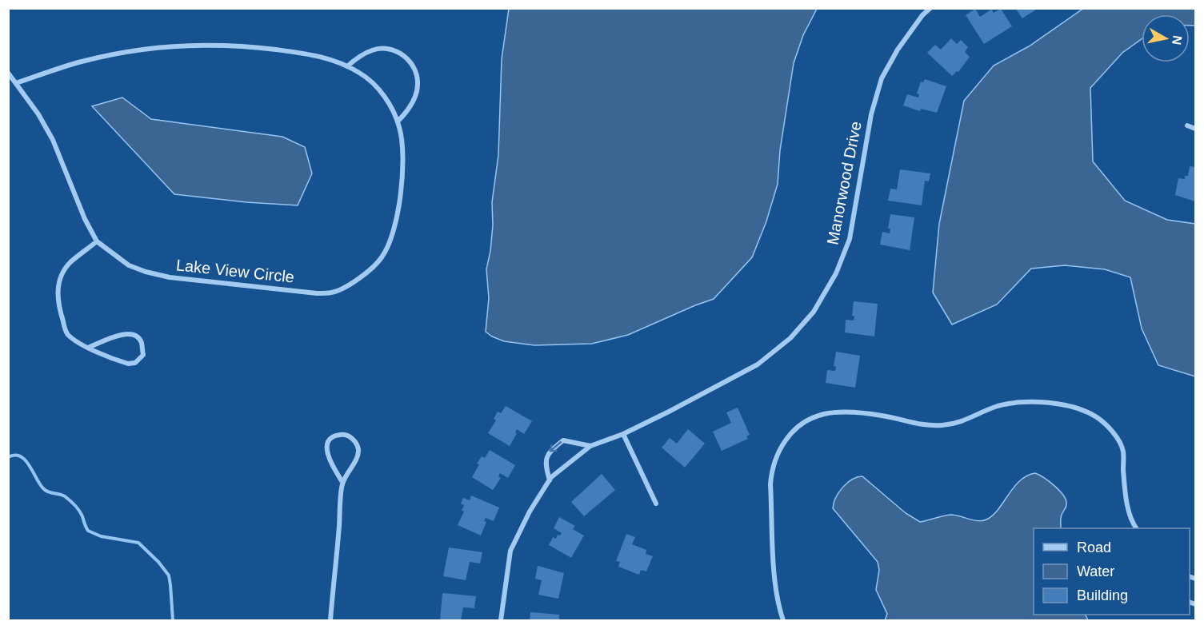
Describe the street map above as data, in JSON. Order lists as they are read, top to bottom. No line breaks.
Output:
{"streets":{"street":["Manorwood Drive","Lake View Circle"]},"legend":["Road","Water","Building"],"north":"right"}
